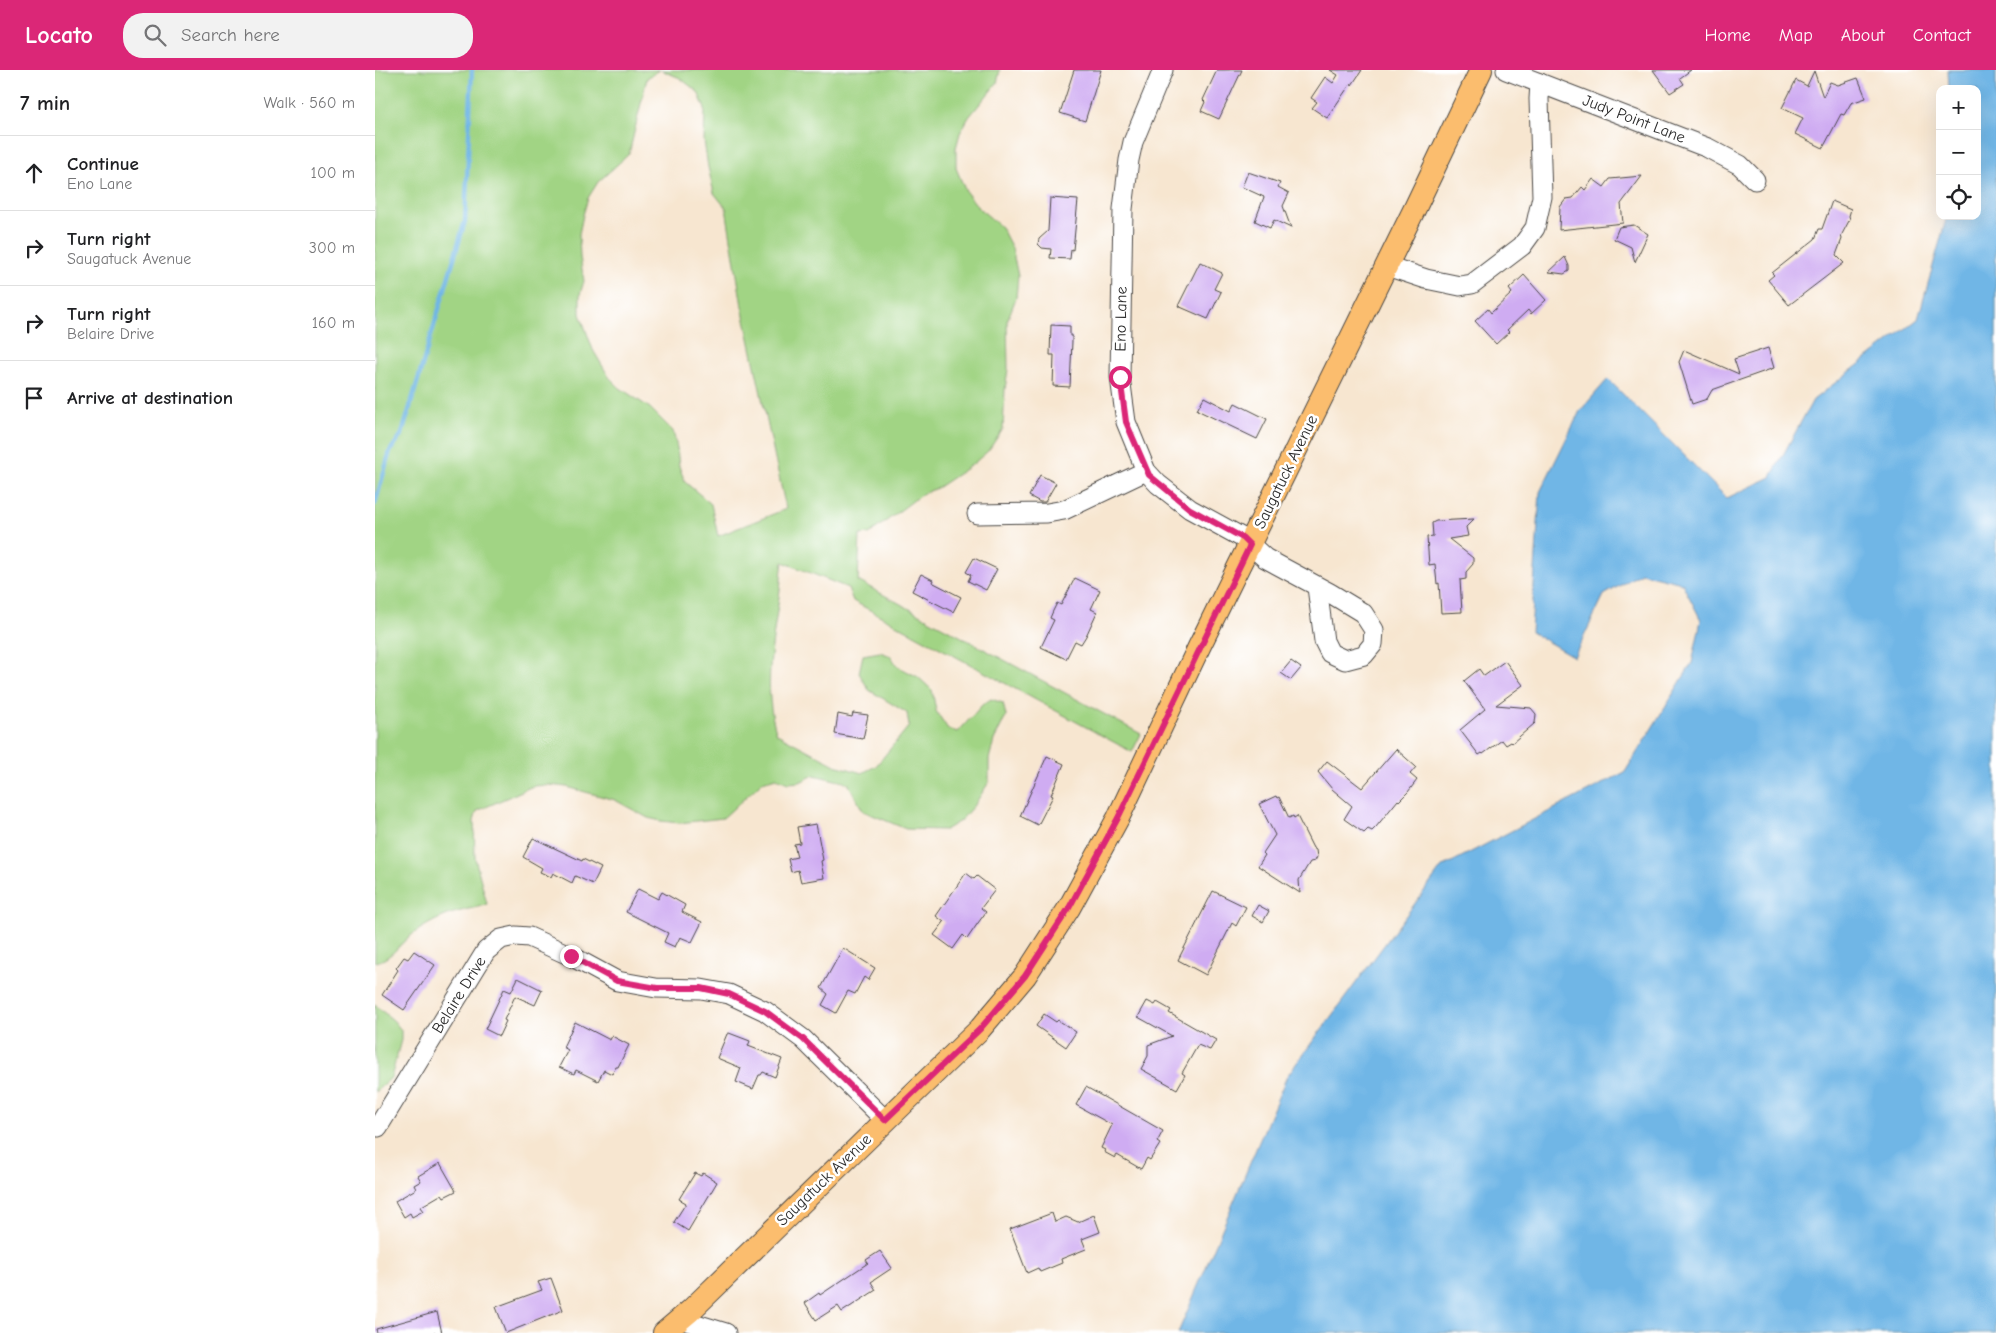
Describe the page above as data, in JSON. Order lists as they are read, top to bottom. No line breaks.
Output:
{"streets":{"main road":["Saugatuck Avenue"],"street":["Judy Point Lane","Eno Lane","Belaire Drive"]},"crossings":[["Eno Lane","Saugatuck Avenue"],["Saugatuck Avenue","Belaire Drive"]],"page":{"header":"Locato","search":"Search here","nav":["Home","Map","About","Contact"],"heading":["7 min","Walk · 560 m"],"map_buttons":["+","−"],"list":[["Continue","Eno Lane","100 m"],["Turn right","Saugatuck Avenue","300 m"],["Turn right","Belaire Drive","160 m"],"Arrive at destination"]}}
